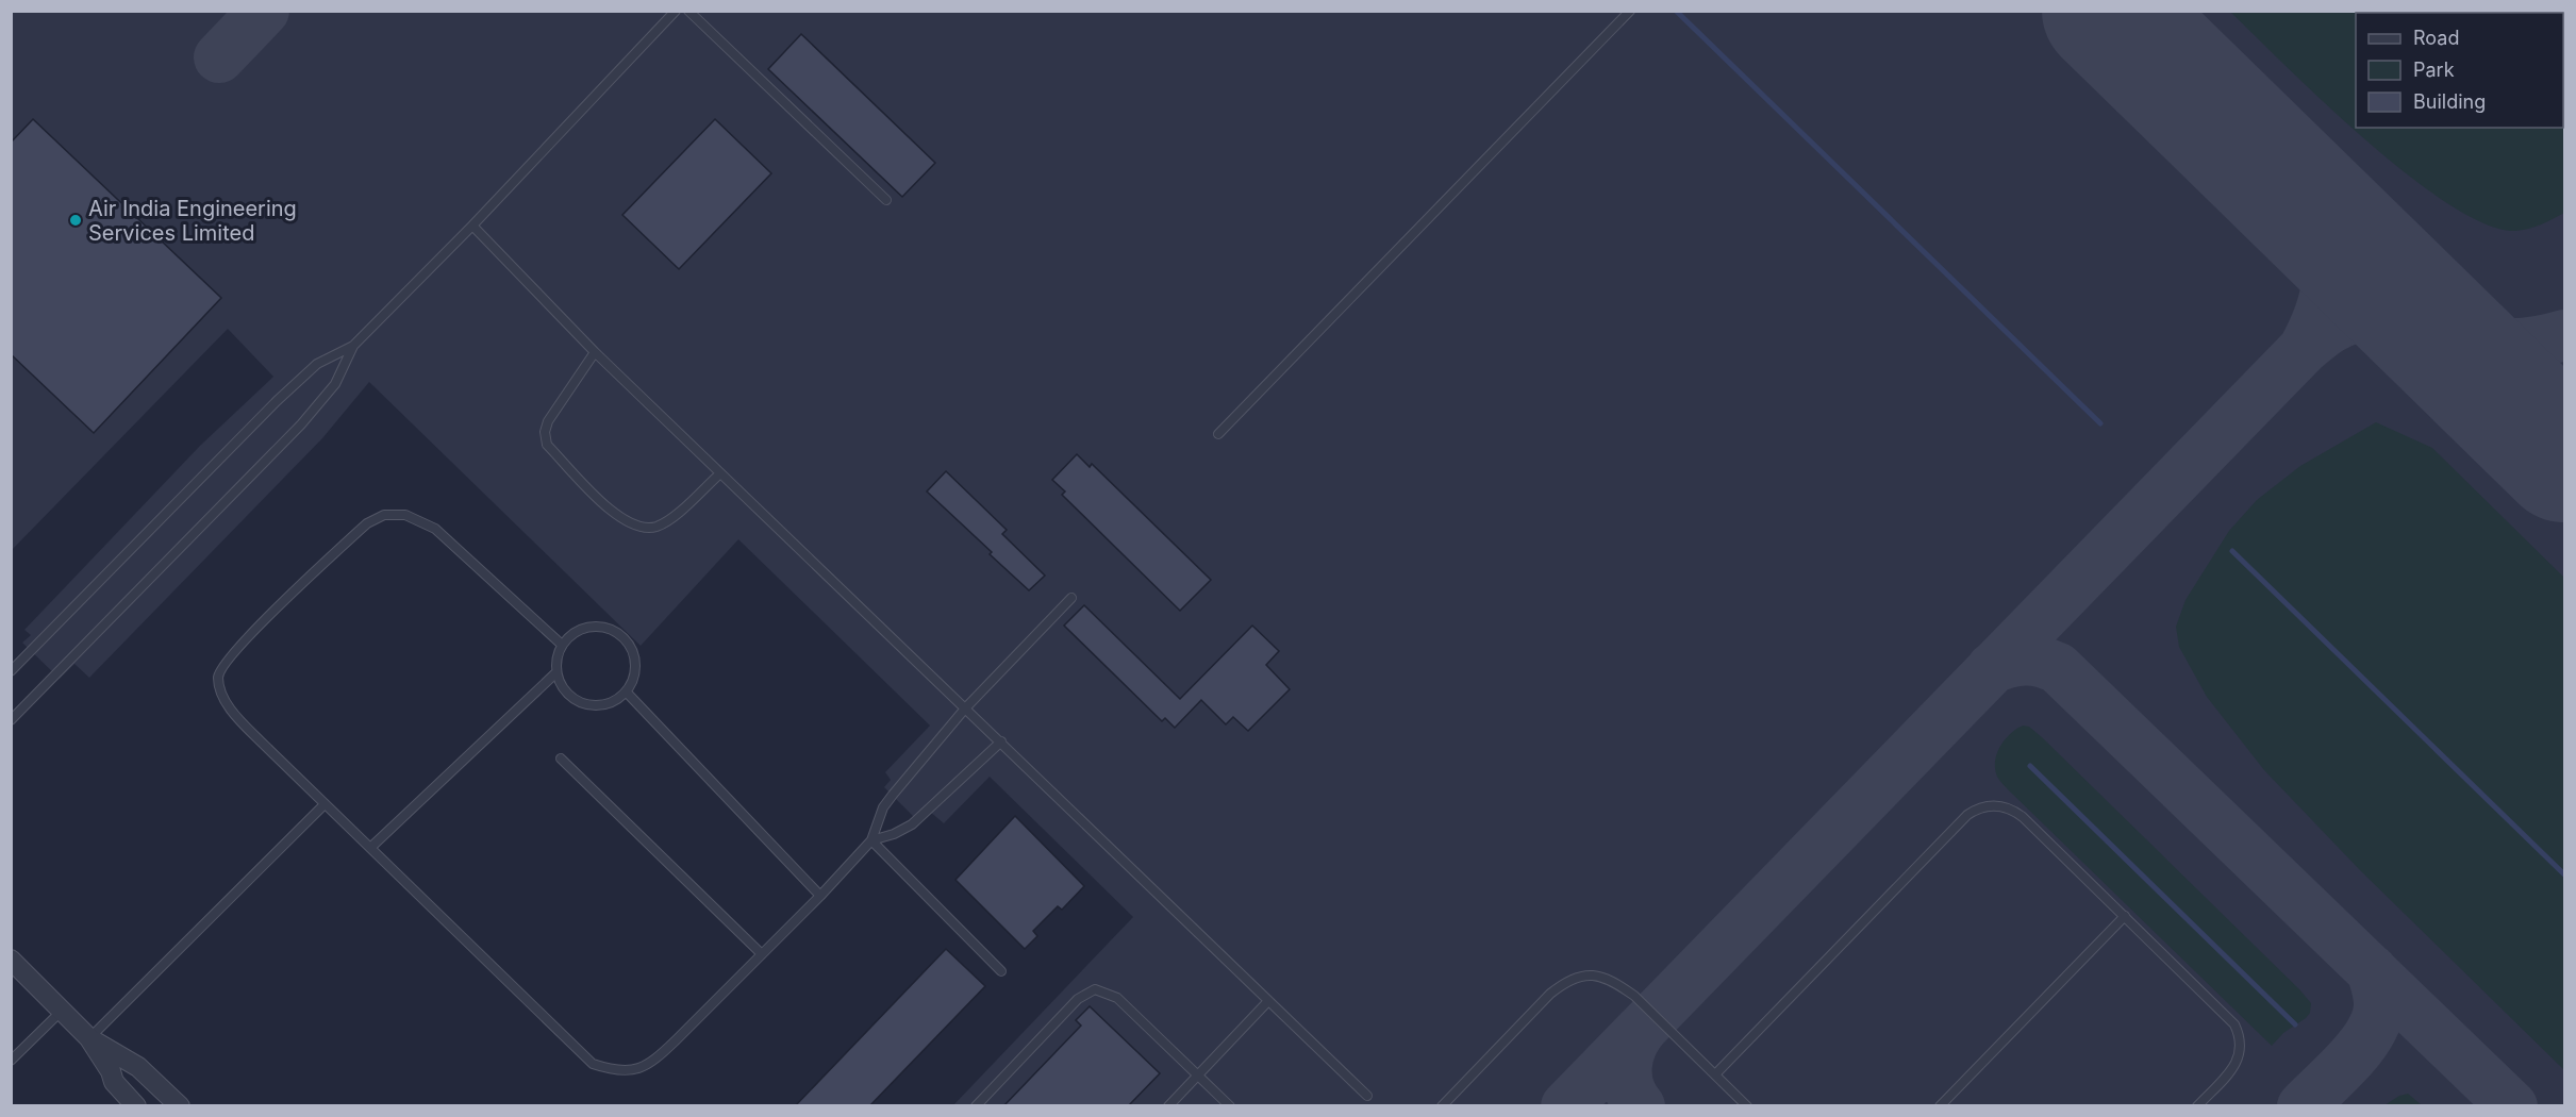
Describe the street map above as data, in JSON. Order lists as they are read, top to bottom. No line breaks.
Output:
{"places":["Air India Engineering Services Limited"],"legend":["Road","Park","Building"]}
